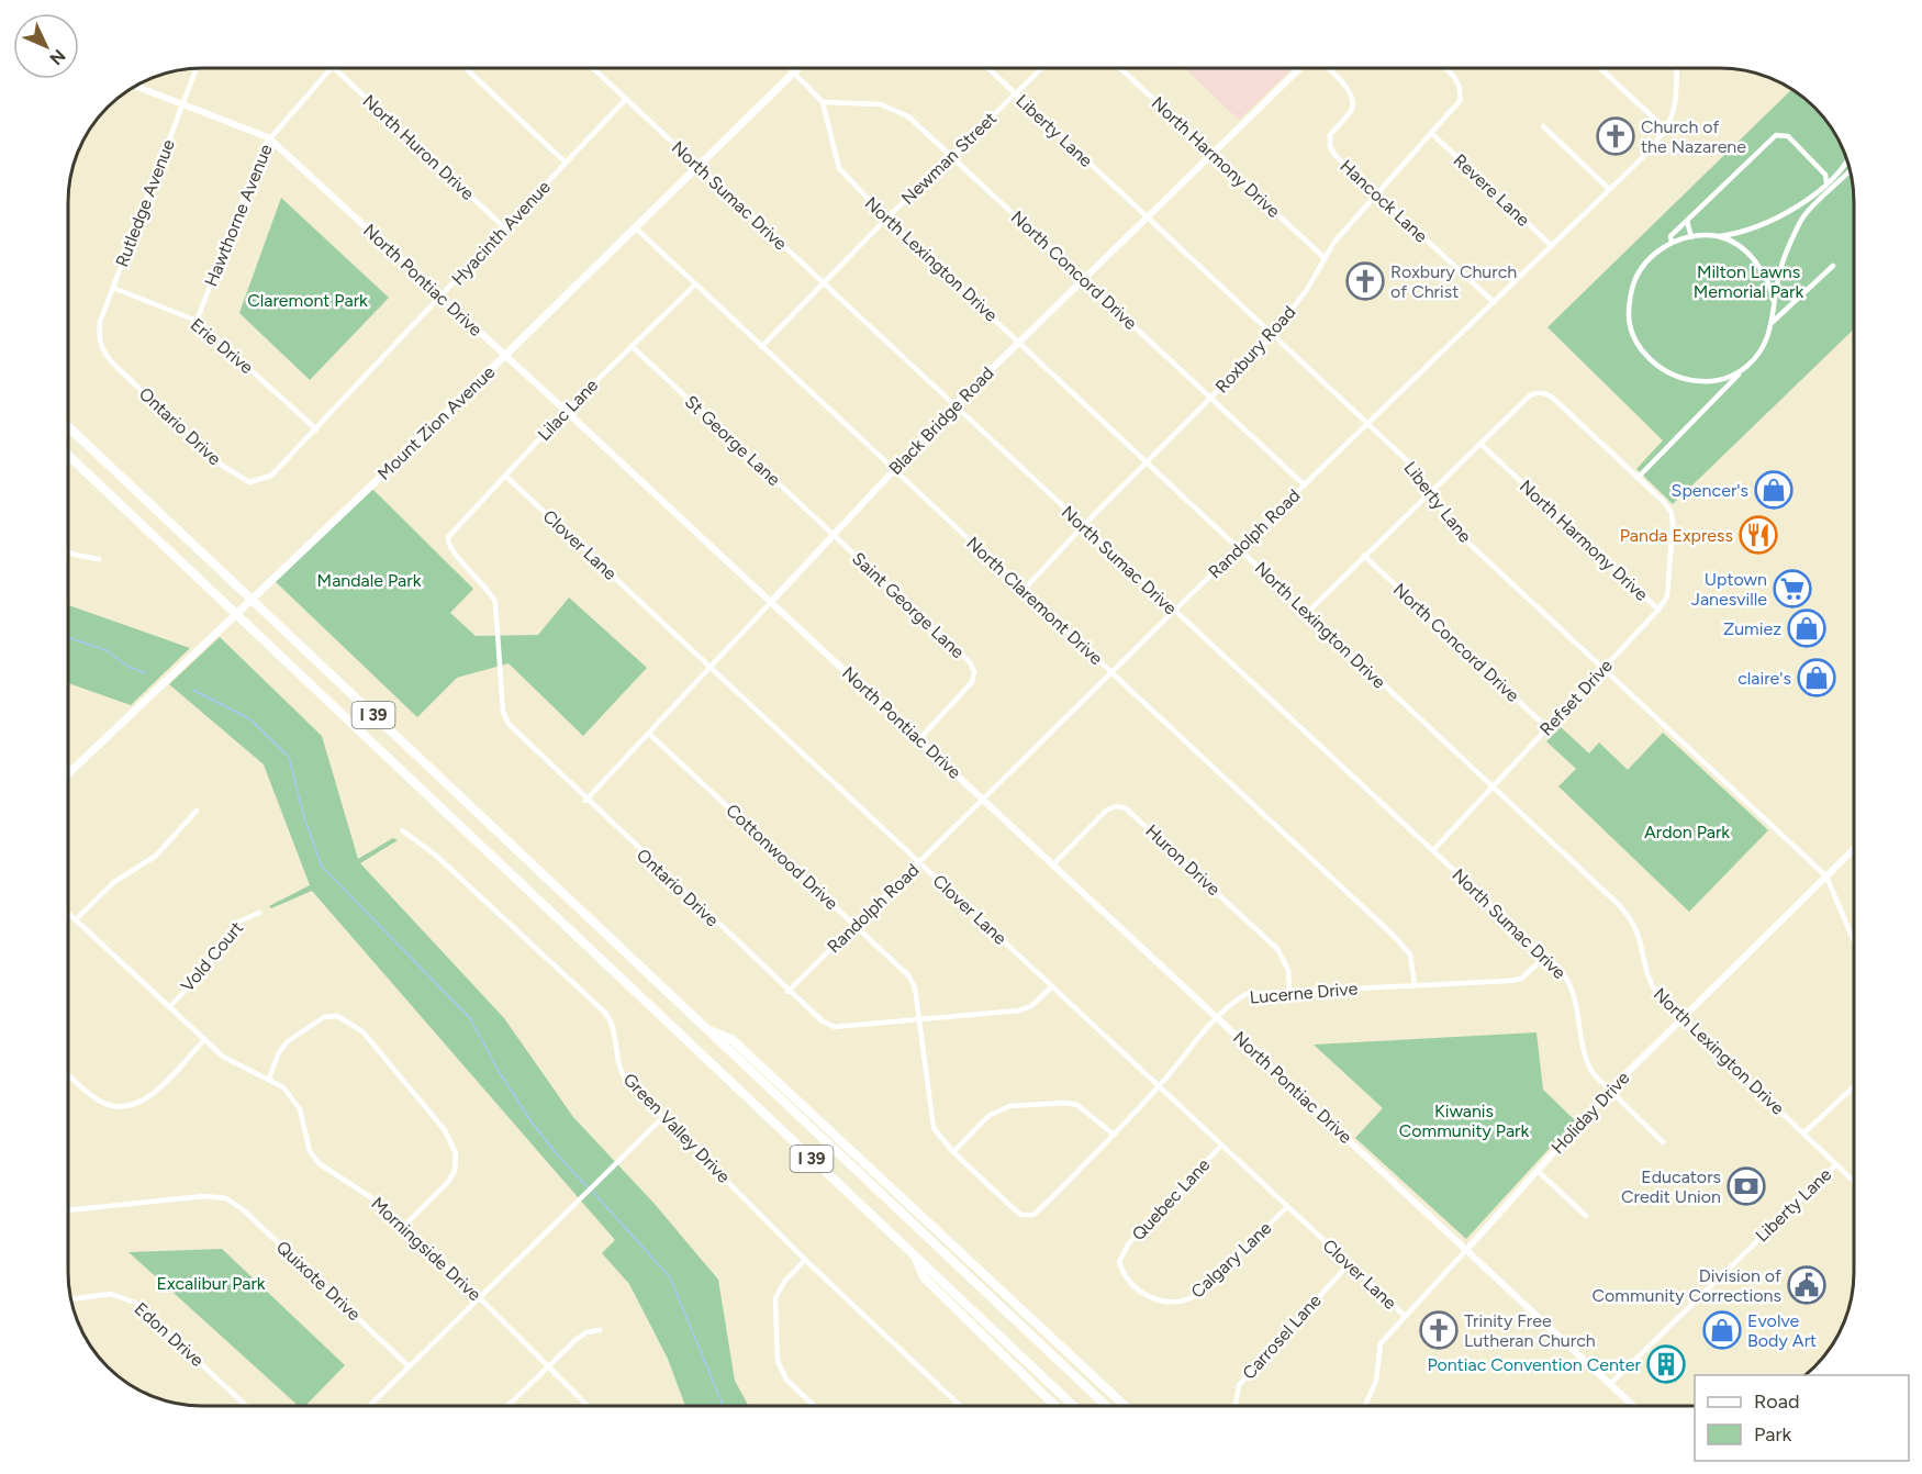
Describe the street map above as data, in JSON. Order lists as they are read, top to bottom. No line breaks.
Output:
{"streets":{"highway":["I 39"],"main road":["Mount Zion Avenue"],"street":["Liberty Lane","North Huron Drive","North Harmony Drive","Newman Street","Revere Lane","North Sumac Drive","Hancock Lane","Rutledge Avenue","Hawthorne Avenue","Hyacinth Avenue","North Lexington Drive","North Concord Drive","North Pontiac Drive","Erie Drive","Roxbury Road","Lilac Lane","Black Bridge Road","Ontario Drive","St George Lane","Randolph Road","Clover Lane","North Claremont Drive","Saint George Lane","Refset Drive","Cottonwood Drive","Huron Drive","Vold Court","Lucerne Drive","Holiday Drive","Green Valley Drive","Quebec Lane","Morningside Drive","Calgary Lane","Quixote Drive","Edon Drive","Carrosel Lane"]},"crossings":[["Liberty Lane","Newman Street"],["Liberty Lane","North Lexington Drive"],["Liberty Lane","North Pontiac Drive"],["Liberty Lane","Roxbury Road"],["Liberty Lane","Black Bridge Road"],["Liberty Lane","Randolph Road"],["Liberty Lane","Refset Drive"],["Liberty Lane","Holiday Drive"],["North Huron Drive","Hyacinth Avenue"],["North Harmony Drive","Roxbury Road"],["North Harmony Drive","Black Bridge Road"],["North Harmony Drive","Refset Drive"],["Newman Street","North Sumac Drive"],["Newman Street","North Lexington Drive"],["Newman Street","North Concord Drive"],["Newman Street","North Claremont Drive"],["Revere Lane","Roxbury Road"],["Revere Lane","Randolph Road"],["North Sumac Drive","Hyacinth Avenue"],["North Sumac Drive","Roxbury Road"],["North Sumac Drive","Black Bridge Road"],["North Sumac Drive","Mount Zion Avenue"],["North Sumac Drive","Randolph Road"],["North Sumac Drive","Refset Drive"],["North Sumac Drive","Lucerne Drive"],["North Sumac Drive","Holiday Drive"],["Hancock Lane","Roxbury Road"],["Hancock Lane","Randolph Road"],["Rutledge Avenue","North Pontiac Drive"],["Rutledge Avenue","Erie Drive"],["Rutledge Avenue","Ontario Drive"],["Hawthorne Avenue","North Pontiac Drive"],["Hawthorne Avenue","Erie Drive"],["Hyacinth Avenue","North Pontiac Drive"],["Hyacinth Avenue","Erie Drive"],["Hyacinth Avenue","Ontario Drive"],["North Lexington Drive","North Concord Drive"],["North Lexington Drive","Roxbury Road"],["North Lexington Drive","Black Bridge Road"],["North Lexington Drive","Mount Zion Avenue"],["North Lexington Drive","Randolph Road"],["North Lexington Drive","Refset Drive"],["North Lexington Drive","Holiday Drive"],["North Concord Drive","Roxbury Road"],["North Concord Drive","Black Bridge Road"],["North Concord Drive","Randolph Road"],["North Concord Drive","Refset Drive"],["North Pontiac Drive","Lilac Lane"],["North Pontiac Drive","Black Bridge Road"],["North Pontiac Drive","Mount Zion Avenue"],["North Pontiac Drive","Randolph Road"],["North Pontiac Drive","Saint George Lane"],["North Pontiac Drive","Huron Drive"],["North Pontiac Drive","Lucerne Drive"],["North Pontiac Drive","Holiday Drive"],["Roxbury Road","North Claremont Drive"],["Lilac Lane","Ontario Drive"],["Lilac Lane","St George Lane"],["Lilac Lane","Clover Lane"],["Lilac Lane","North Claremont Drive"],["Black Bridge Road","Ontario Drive"],["Black Bridge Road","St George Lane"],["Black Bridge Road","Clover Lane"],["Black Bridge Road","North Claremont Drive"],["Black Bridge Road","Saint George Lane"],["Black Bridge Road","Cottonwood Drive"],["Mount Zion Avenue","North Claremont Drive"],["Ontario Drive","Randolph Road"],["Ontario Drive","Clover Lane"],["Ontario Drive","Cottonwood Drive"],["St George Lane","Saint George Lane"],["Randolph Road","Clover Lane"],["Randolph Road","North Claremont Drive"],["Randolph Road","Cottonwood Drive"],["Clover Lane","Lucerne Drive"],["Clover Lane","Holiday Drive"],["Clover Lane","Quebec Lane"],["Clover Lane","Calgary Lane"],["Clover Lane","Carrosel Lane"],["North Claremont Drive","Lucerne Drive"],["Cottonwood Drive","Lucerne Drive"],["Huron Drive","Lucerne Drive"],["Vold Court","Morningside Drive"],["Quebec Lane","Calgary Lane"]],"parks":["Milton Lawns Memorial Park","Claremont Park","Mandale Park","Ardon Park","Kiwanis Community Park","Excalibur Park"],"places":{"church":["Church of the Nazarene","Roxbury Church of Christ","Trinity Free Lutheran Church"],"shop":["Spencer's","Zumiez","claire's","Evolve Body Art"],"restaurant":["Panda Express"],"supermarket":["Uptown Janesville"],"bank":["Educators Credit Union"],"public building":["Division of Community Corrections"],"building":["Pontiac Convention Center"]},"legend":["Road","Park"],"north":"bottom right"}
